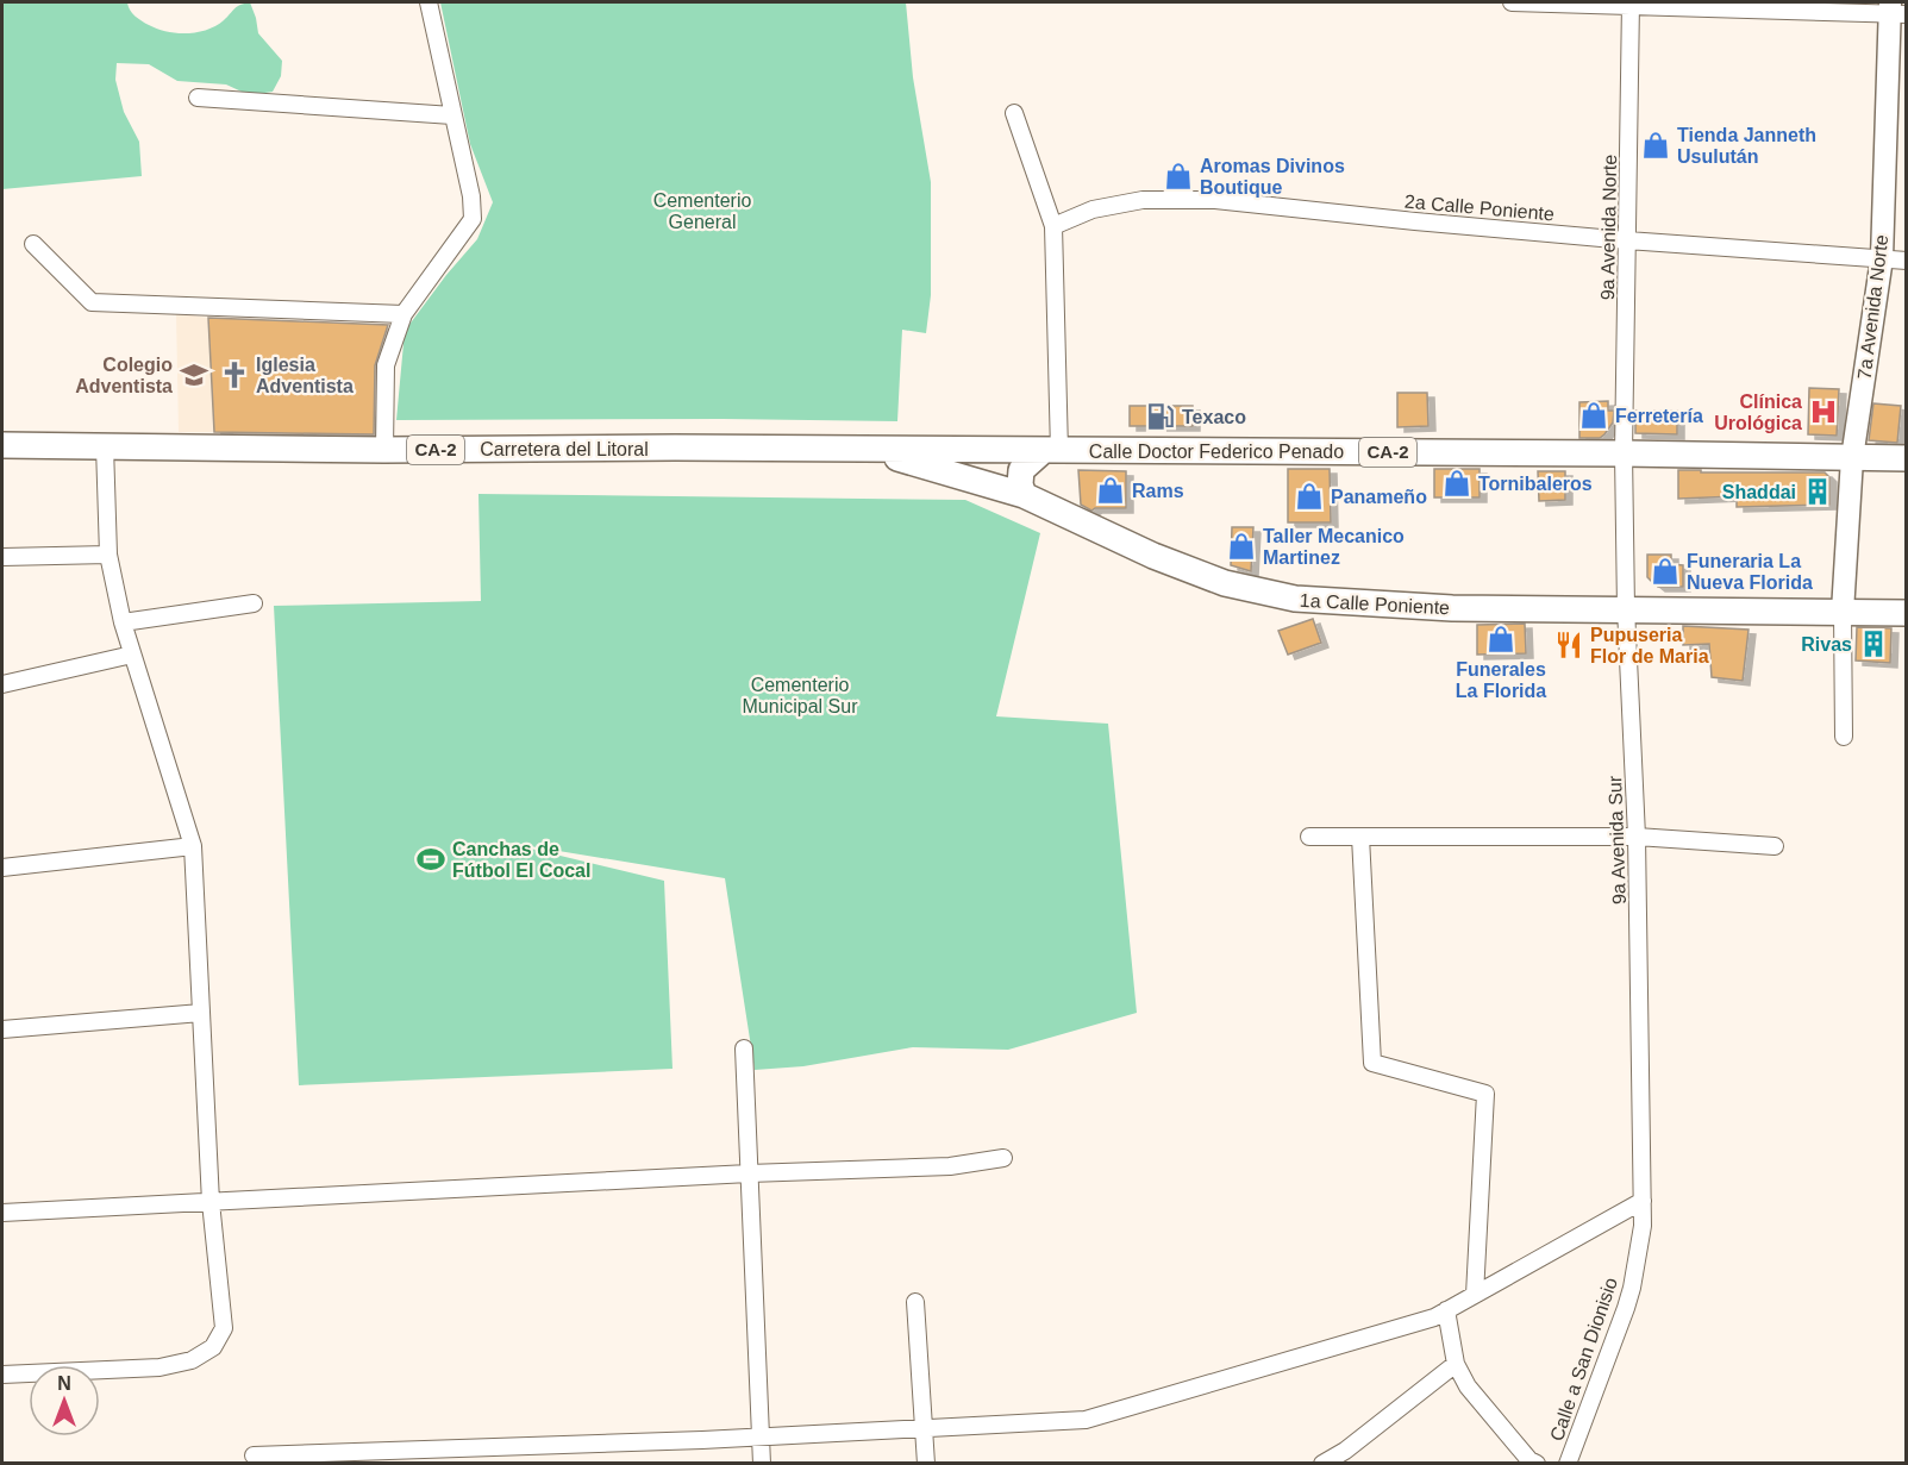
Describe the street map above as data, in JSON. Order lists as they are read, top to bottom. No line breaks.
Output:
{"streets":{"main road":["Carretera del Litoral","CA-2","Calle Doctor Federico Penado","1a Calle Poniente"],"street":["2a Calle Poniente","9a Avenida Norte","7a Avenida Norte","9a Avenida Sur","Calle a San Dionisio"]},"crossings":[["2a Calle Poniente","9a Avenida Norte"],["2a Calle Poniente","7a Avenida Norte"],["9a Avenida Norte","Calle Doctor Federico Penado"],["9a Avenida Norte","9a Avenida Sur"],["7a Avenida Norte","Calle Doctor Federico Penado"],["7a Avenida Norte","1a Calle Poniente"],["Carretera del Litoral","Calle Doctor Federico Penado"],["Carretera del Litoral","1a Calle Poniente"],["Calle Doctor Federico Penado","1a Calle Poniente"],["Calle Doctor Federico Penado","9a Avenida Sur"],["1a Calle Poniente","9a Avenida Sur"],["9a Avenida Sur","Calle a San Dionisio"]],"parks":["Cementerio General","Cementerio Municipal Sur"],"places":{"shop":["Tienda Janneth Usulután","Aromas Divinos Boutique","Ferretería","Tornibaleros","Rams","Panameño","Taller Mecanico Martinez","Funeraria La Nueva Florida","Funerales La Florida"],"school or university":["Colegio Adventista"],"church":["Iglesia Adventista"],"hospital":["Clínica Urológica"],"fuel station":["Texaco"],"building":["Shaddai","Rivas"],"restaurant":["Pupuseria Flor de Maria"],"sports":["Canchas de Fútbol El Cocal"]},"north":"top"}
